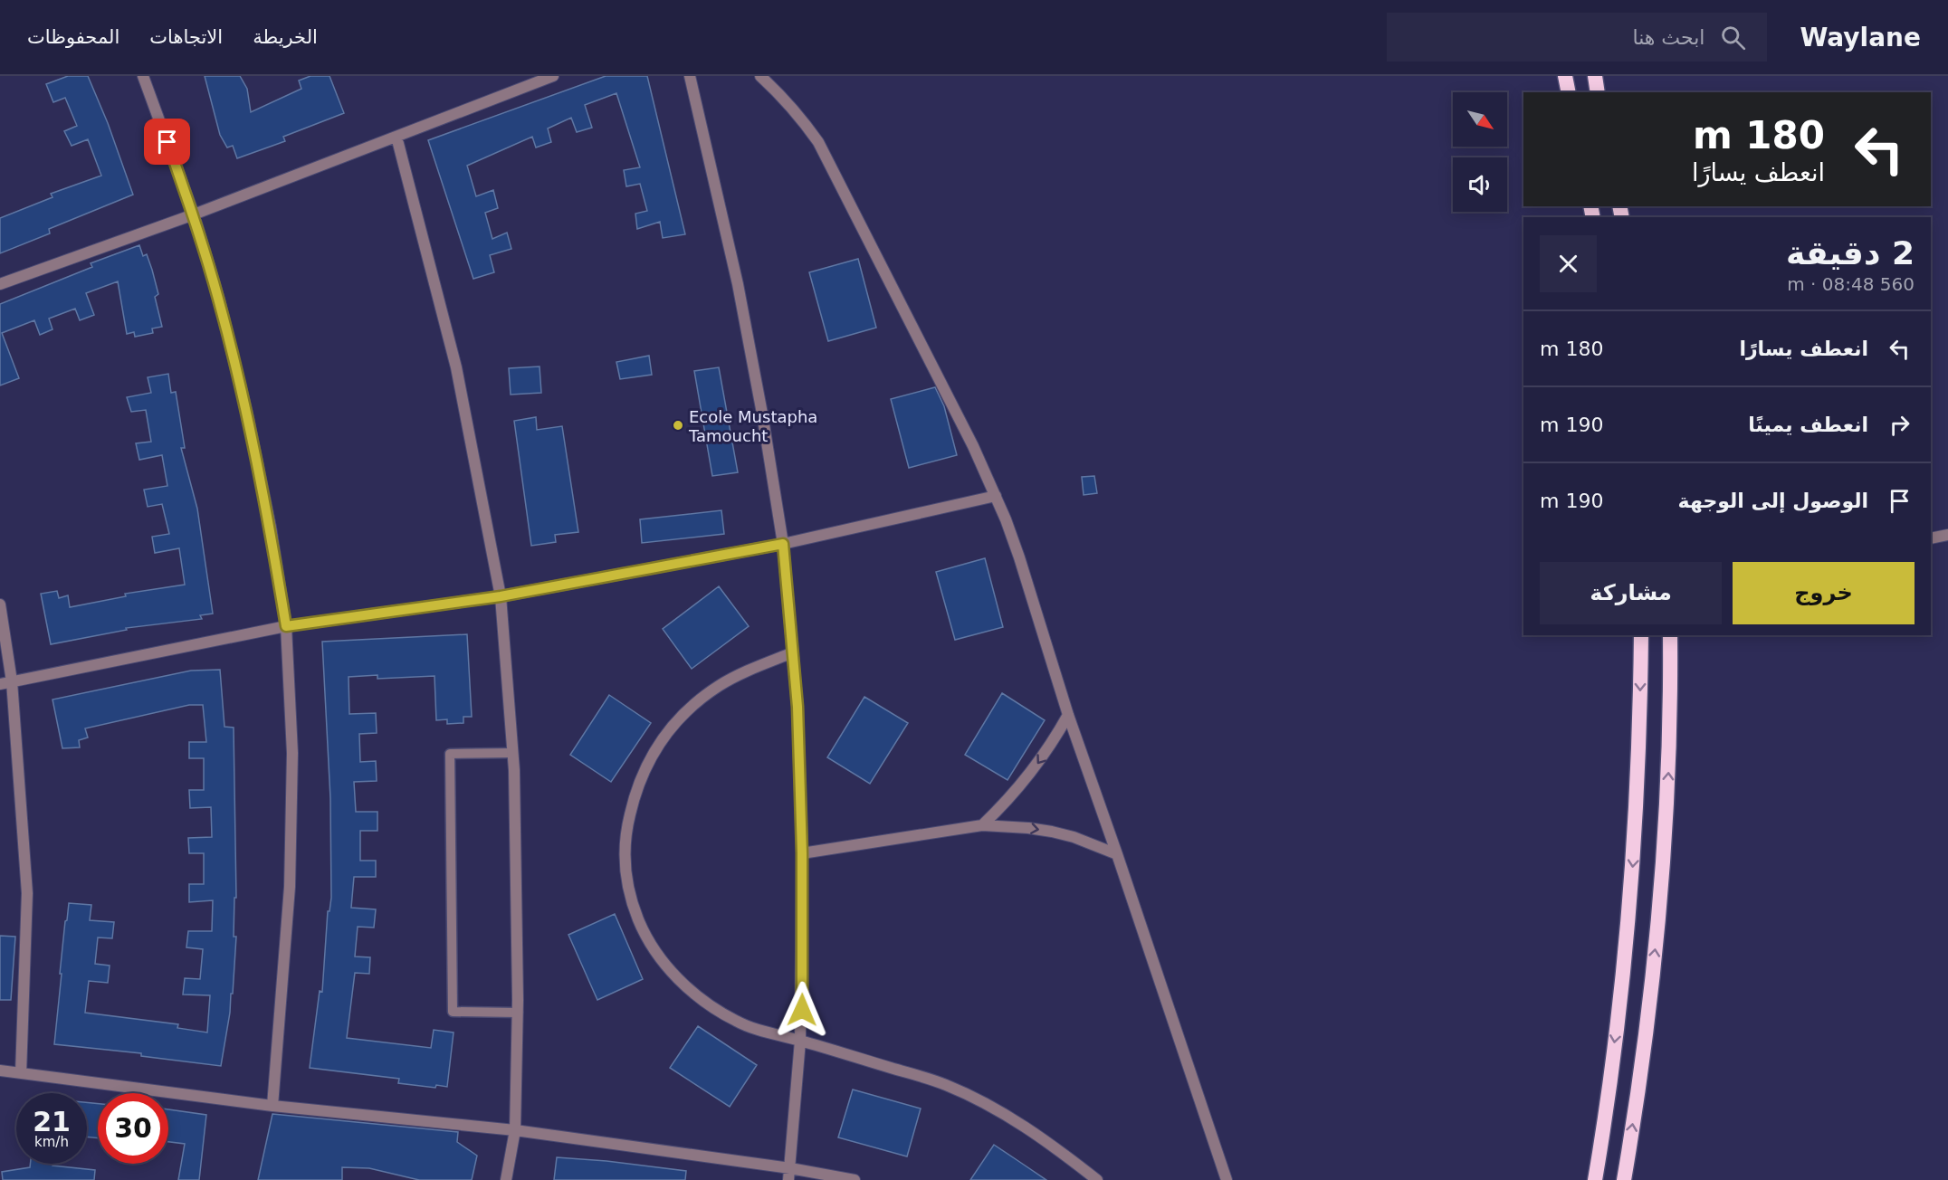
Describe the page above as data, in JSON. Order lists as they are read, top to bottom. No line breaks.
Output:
{"places":["Ecole Mustapha Tamoucht"],"north":"bottom right","page":{"header":"Waylane","search":"ابحث هنا","nav":["الخريطة","الاتجاهات","المحفوظات"],"turn":["180 m","انعطف يسارًا"],"heading":["2 دقيقة","560 m · 08:48"],"list":[{"name":"انعطف يسارًا","value":"180 m"},{"name":"انعطف يمينًا","value":"190 m"},{"name":"الوصول إلى الوجهة","value":"190 m"}],"buttons":["خروج","مشاركة"],"speed":"21 km/h","limit":"30"}}
